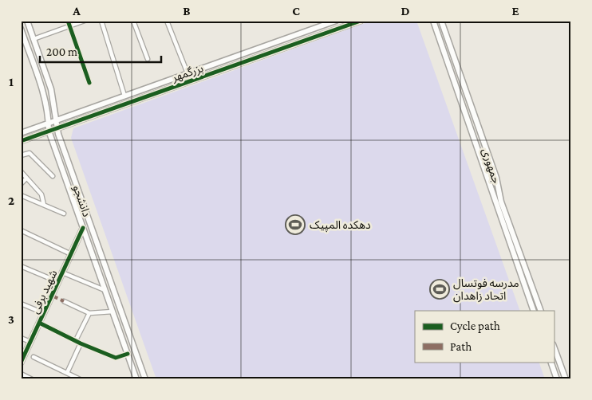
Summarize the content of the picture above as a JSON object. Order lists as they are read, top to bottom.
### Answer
{
  "streets": {
    "main road": [
      "بزرگمهر",
      "جمهوری",
      "دانشجو",
      "شهید برفی"
    ]
  },
  "crossings": [
    ["بزرگمهر", "دانشجو"],
    ["دانشجو", "شهید برفی"]
  ],
  "places": {
    "sports": ["دهکده المپیک", "مدرسه فوتسال اتحاد زاهدان"]
  },
  "legend": ["Cycle path", "Path"],
  "scale_bar": "200 m",
  "grid": {
    "columns": [
      "A",
      "B",
      "C",
      "D",
      "E"
    ],
    "rows": ["1", "2", "3"]
  }
}
